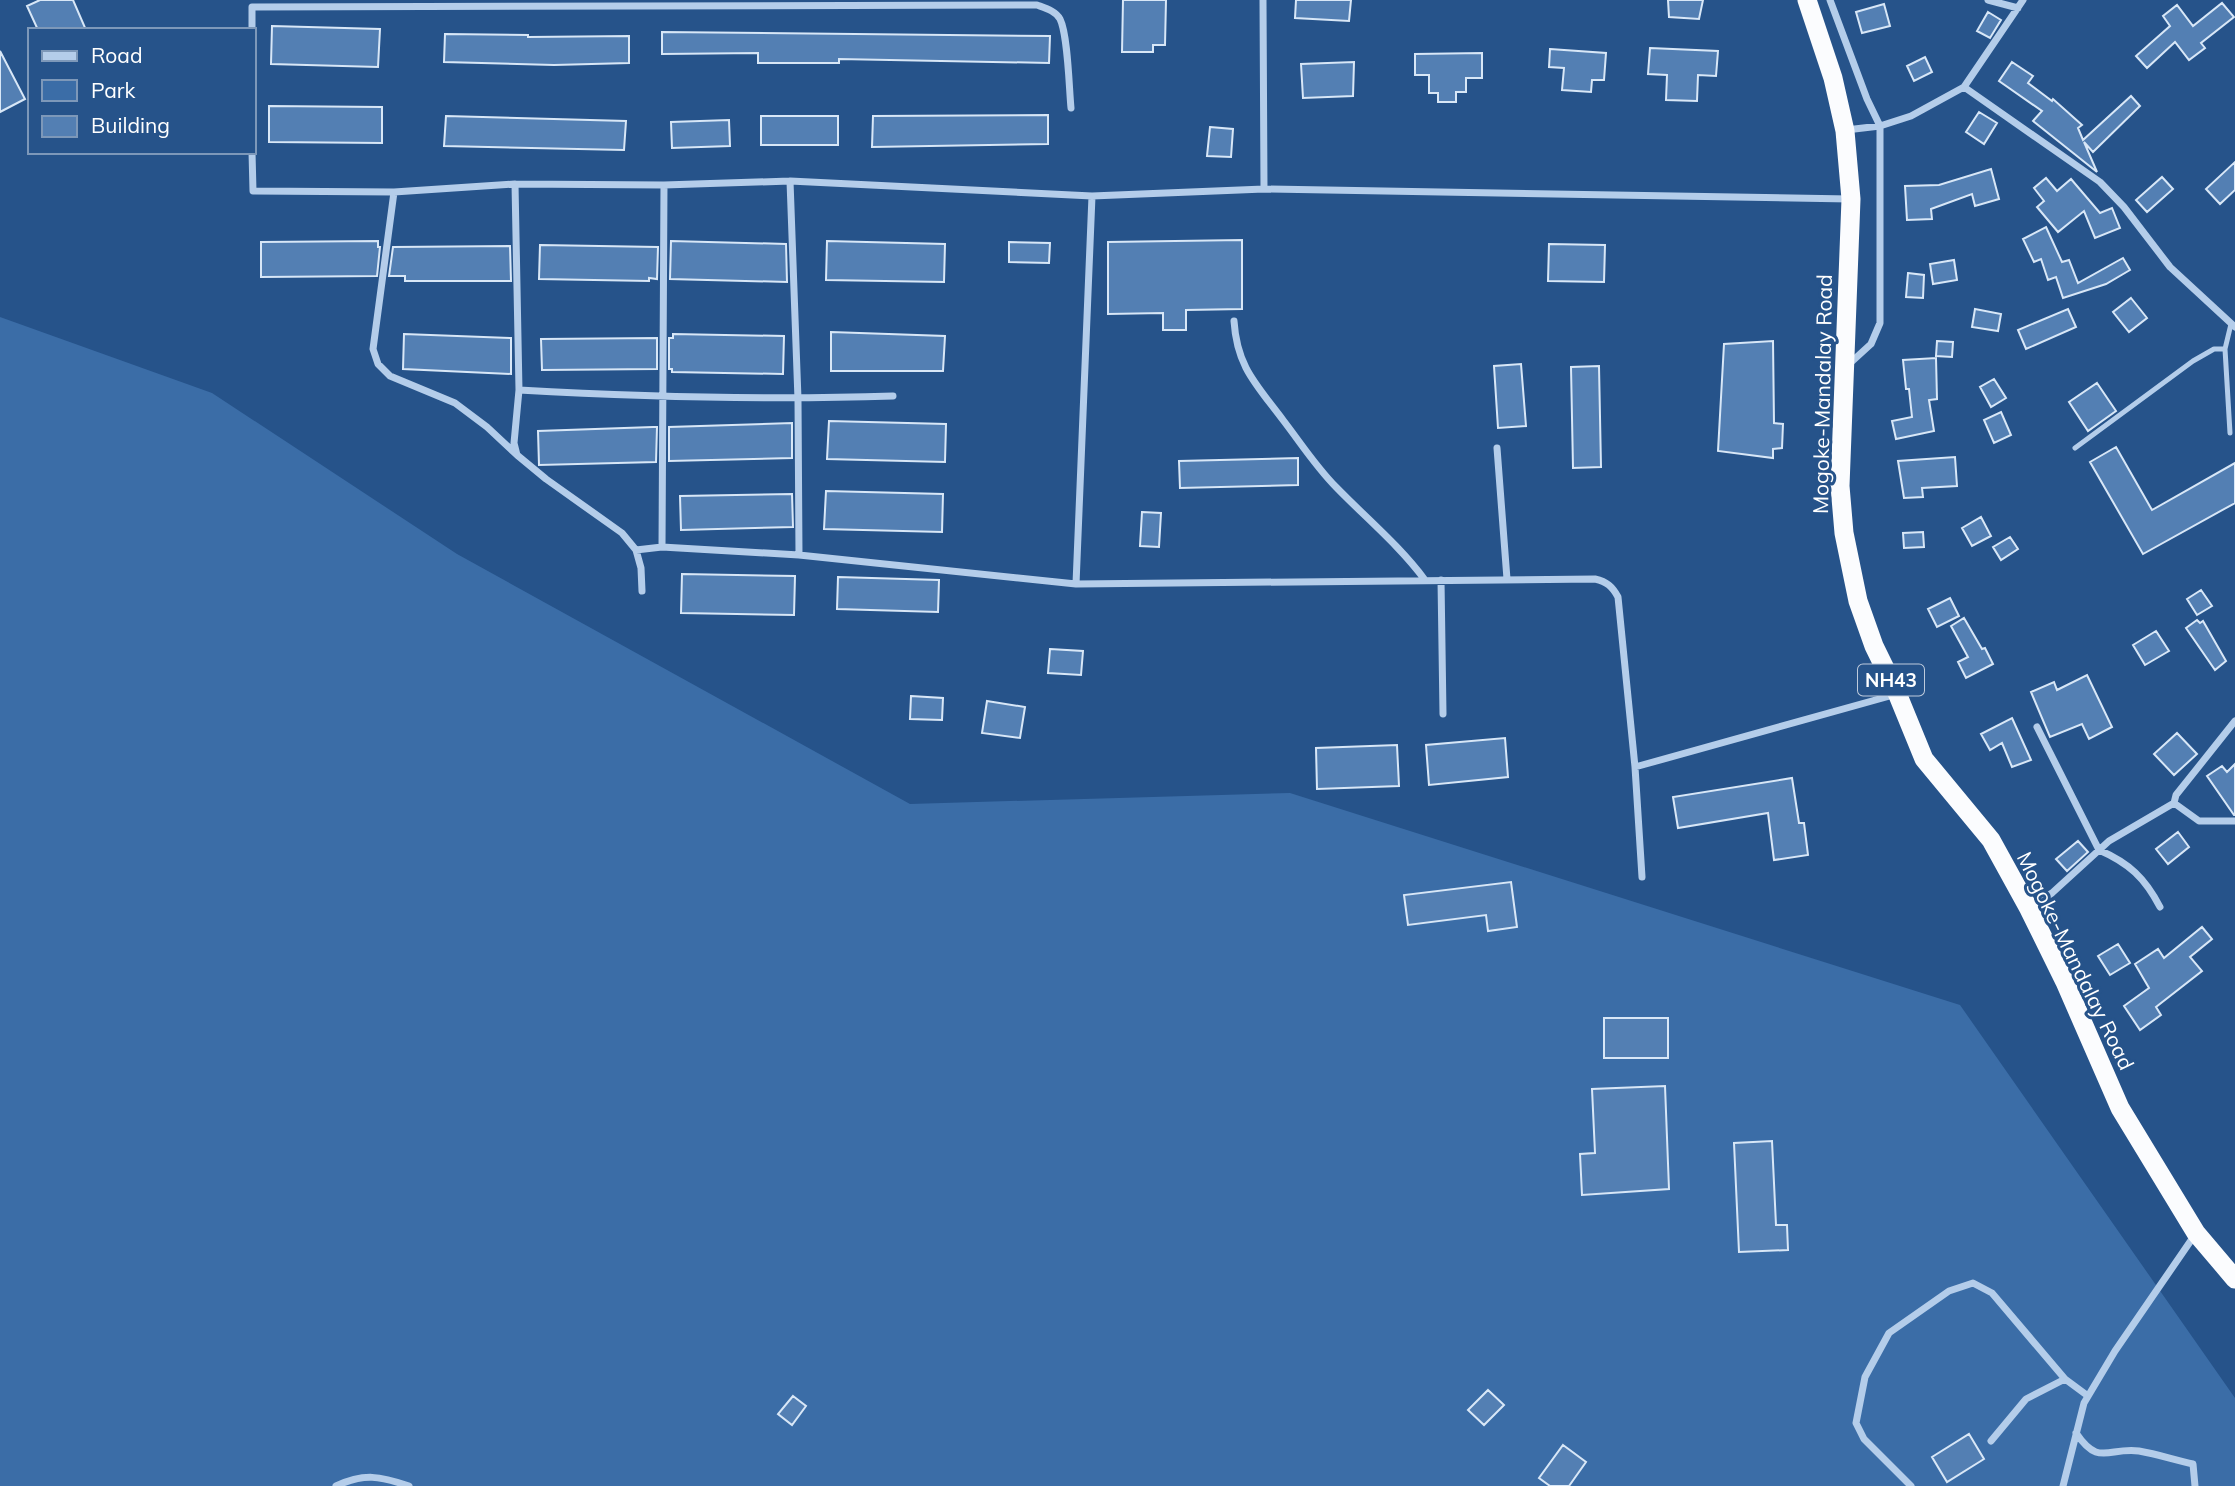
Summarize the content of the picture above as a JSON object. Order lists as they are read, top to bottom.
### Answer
{
  "streets": {
    "highway": ["Mogoke-Mandalay Road", "NH43"]
  },
  "legend": ["Road", "Park", "Building"]
}
